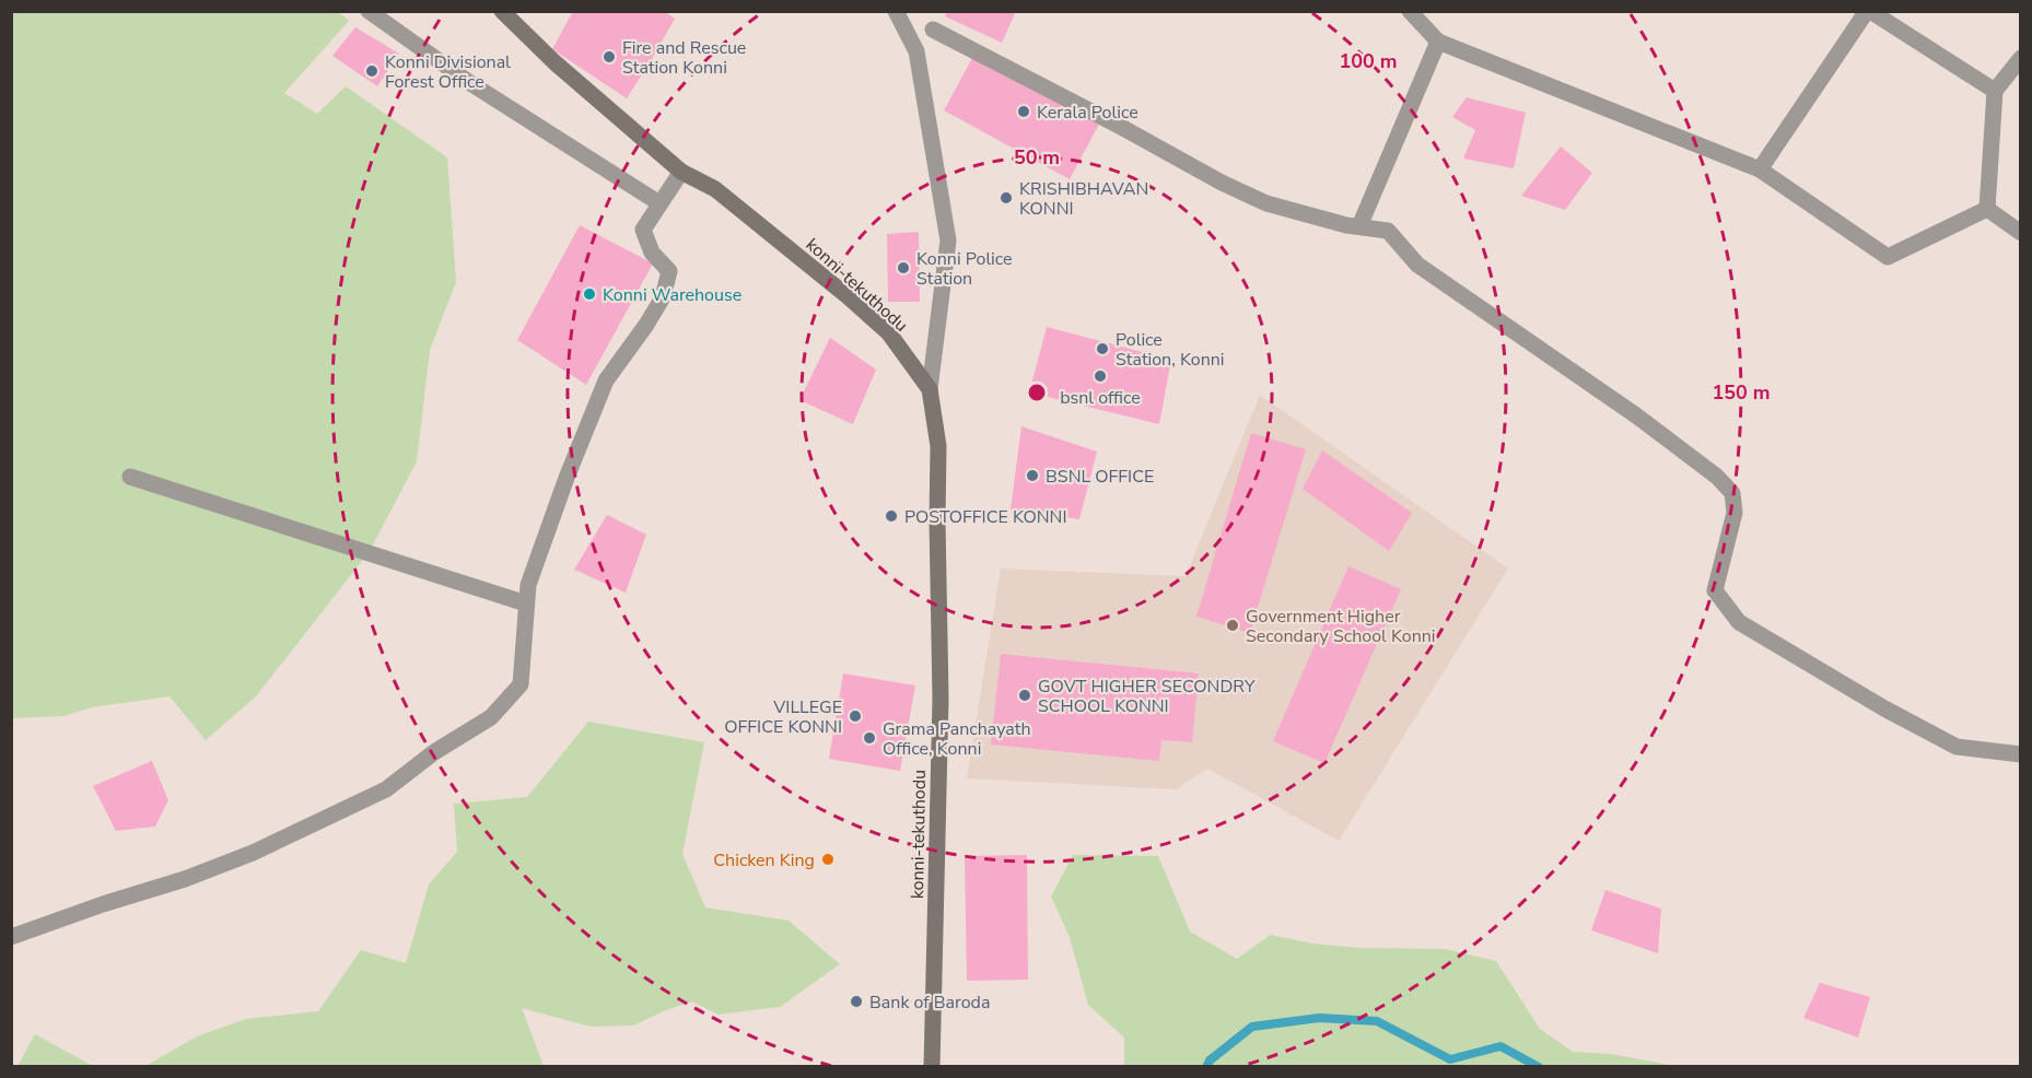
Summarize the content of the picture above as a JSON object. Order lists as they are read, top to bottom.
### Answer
{
  "streets": {
    "main road": ["konni-tekuthodu"]
  },
  "places": [
    "Fire and Rescue Station Konni",
    "Konni Divisional Forest Office",
    "Kerala Police",
    "KRISHIBHAVAN KONNI",
    "Konni Police Station",
    "Konni Warehouse",
    "Police Station, Konni",
    "bsnl office",
    "BSNL OFFICE",
    "POSTOFFICE KONNI",
    "Government Higher Secondary School Konni",
    "GOVT HIGHER SECONDRY SCHOOL KONNI",
    "VILLEGE OFFICE KONNI",
    "Grama Panchayath Office, Konni",
    "Chicken King",
    "Bank of Baroda"
  ],
  "rings": ["100 m", "50 m", "150 m"]
}
